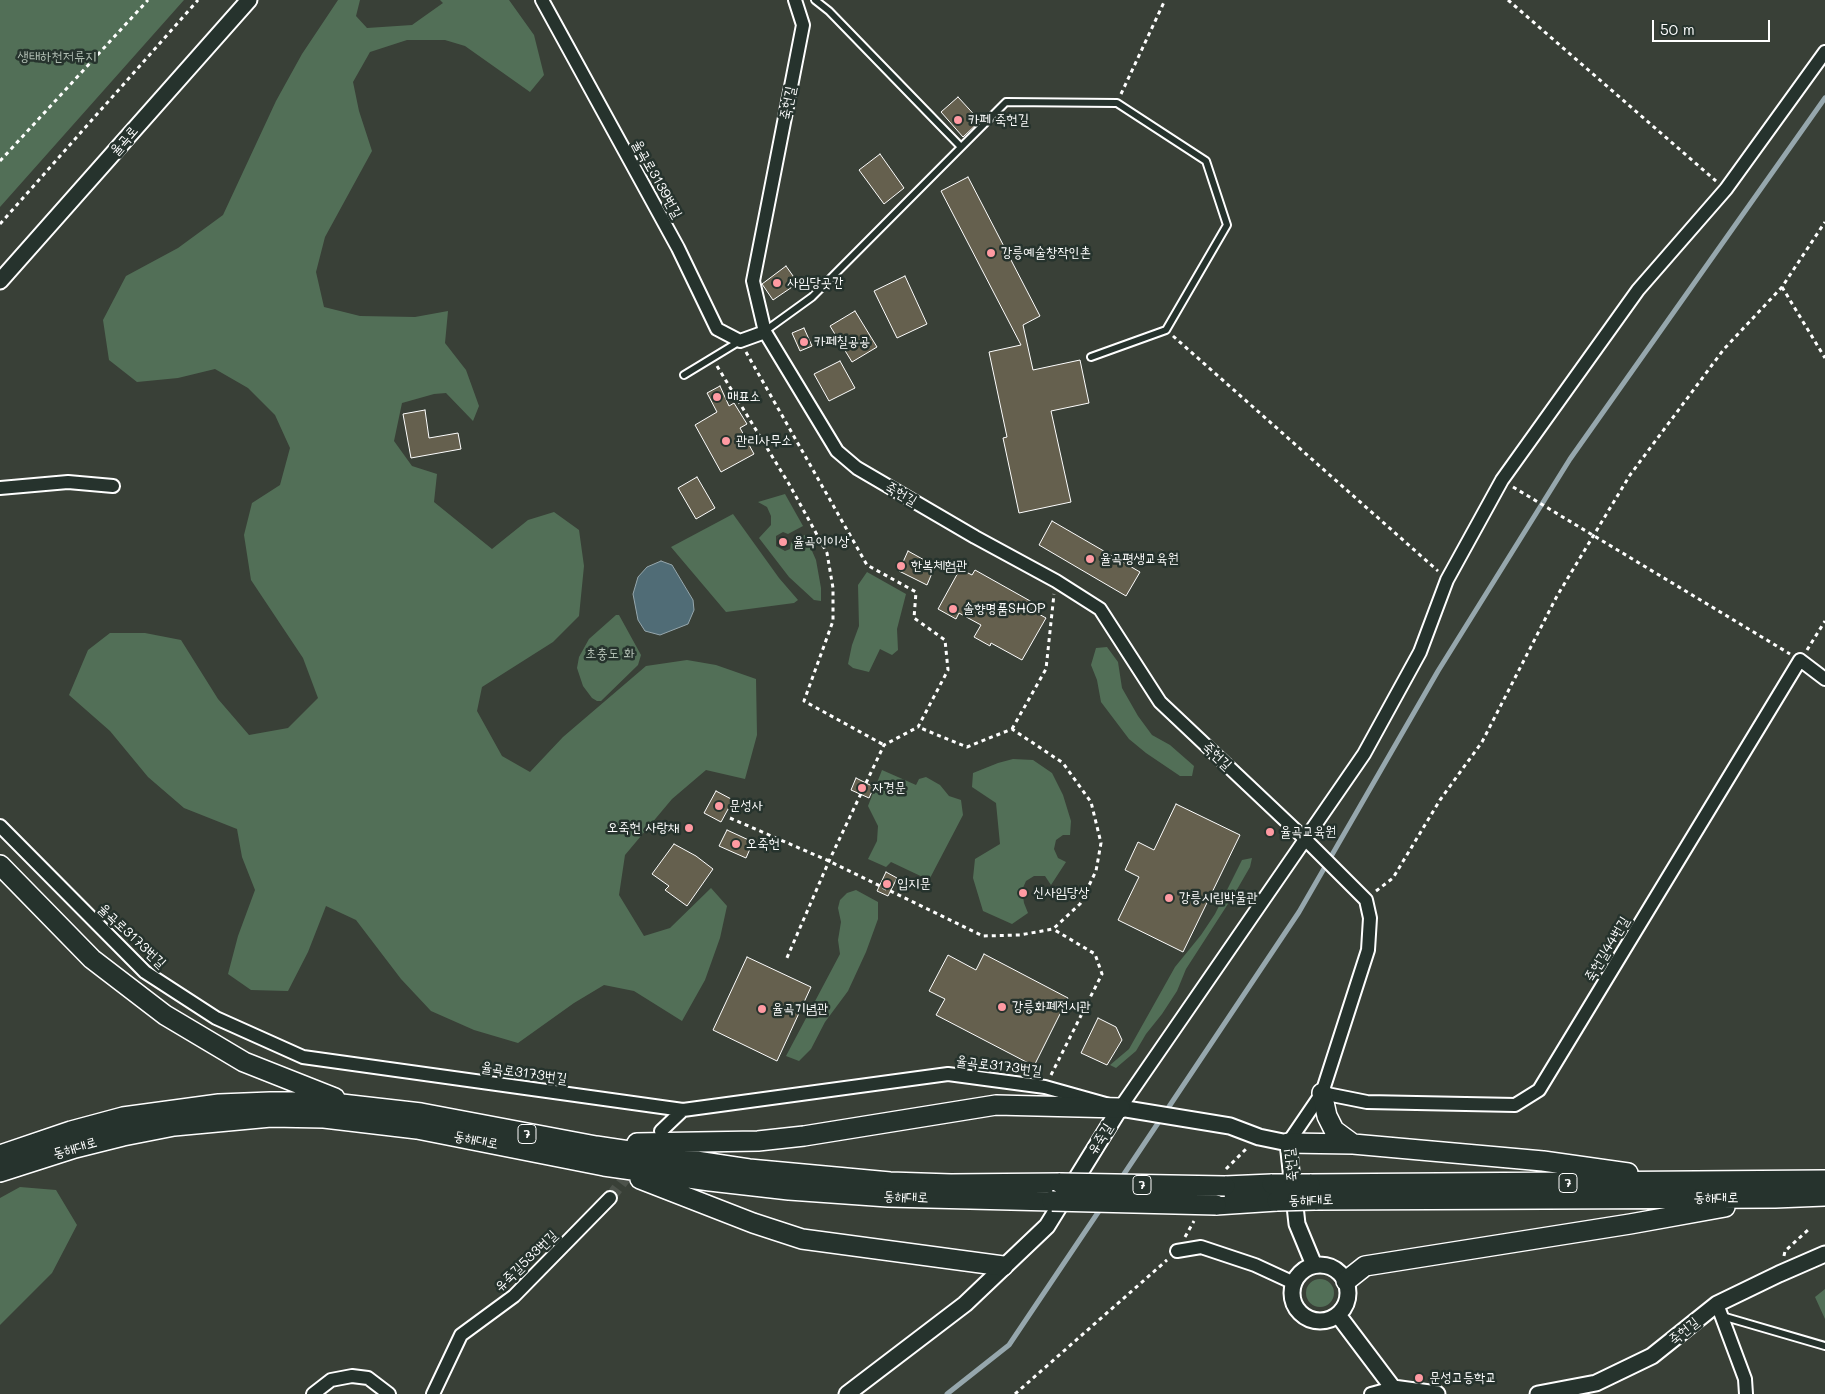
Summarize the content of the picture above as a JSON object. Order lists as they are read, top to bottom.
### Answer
{
  "streets": {
    "main road": ["7", "동해대로"],
    "street": [
      "죽헌길",
      "율곡로",
      "율곡로3139번길",
      "율곡로3173번길",
      "죽헌길44번길",
      "유죽길",
      "유죽길533번길"
    ]
  },
  "crossings": [
    ["죽헌길", "죽헌길44번길"],
    ["죽헌길", "유죽길"],
    ["율곡로3173번길", "유죽길"]
  ],
  "parks": ["생태하천저류지", "초충도 화"],
  "places": [
    "카페 죽헌길",
    "강릉예술창작인촌",
    "사임당곳간",
    "카페칠공공",
    "매표소",
    "관리사무소",
    "율곡이이상",
    "율곡평생교육원",
    "한복체험관",
    "솔향명품SHOP",
    "자경문",
    "문성사",
    "오죽헌 사랑채",
    "율곡교육원",
    "오죽헌",
    "입지문",
    "신사임당상",
    "강릉시립박물관",
    "강릉화폐전시관",
    "율곡기념관",
    "문성고등학교"
  ],
  "scale_bar": "50 m"
}
